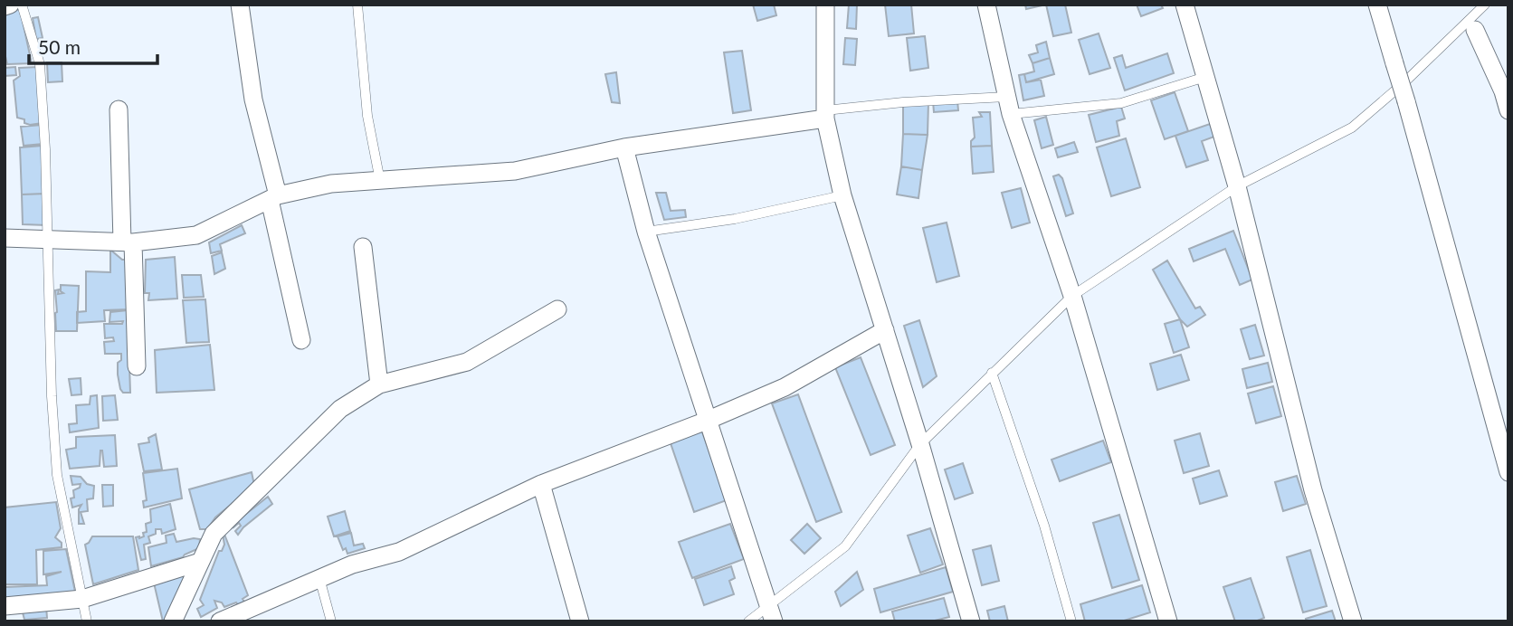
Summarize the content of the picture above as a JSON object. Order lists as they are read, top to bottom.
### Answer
{
  "scale_bar": "50 m"
}
